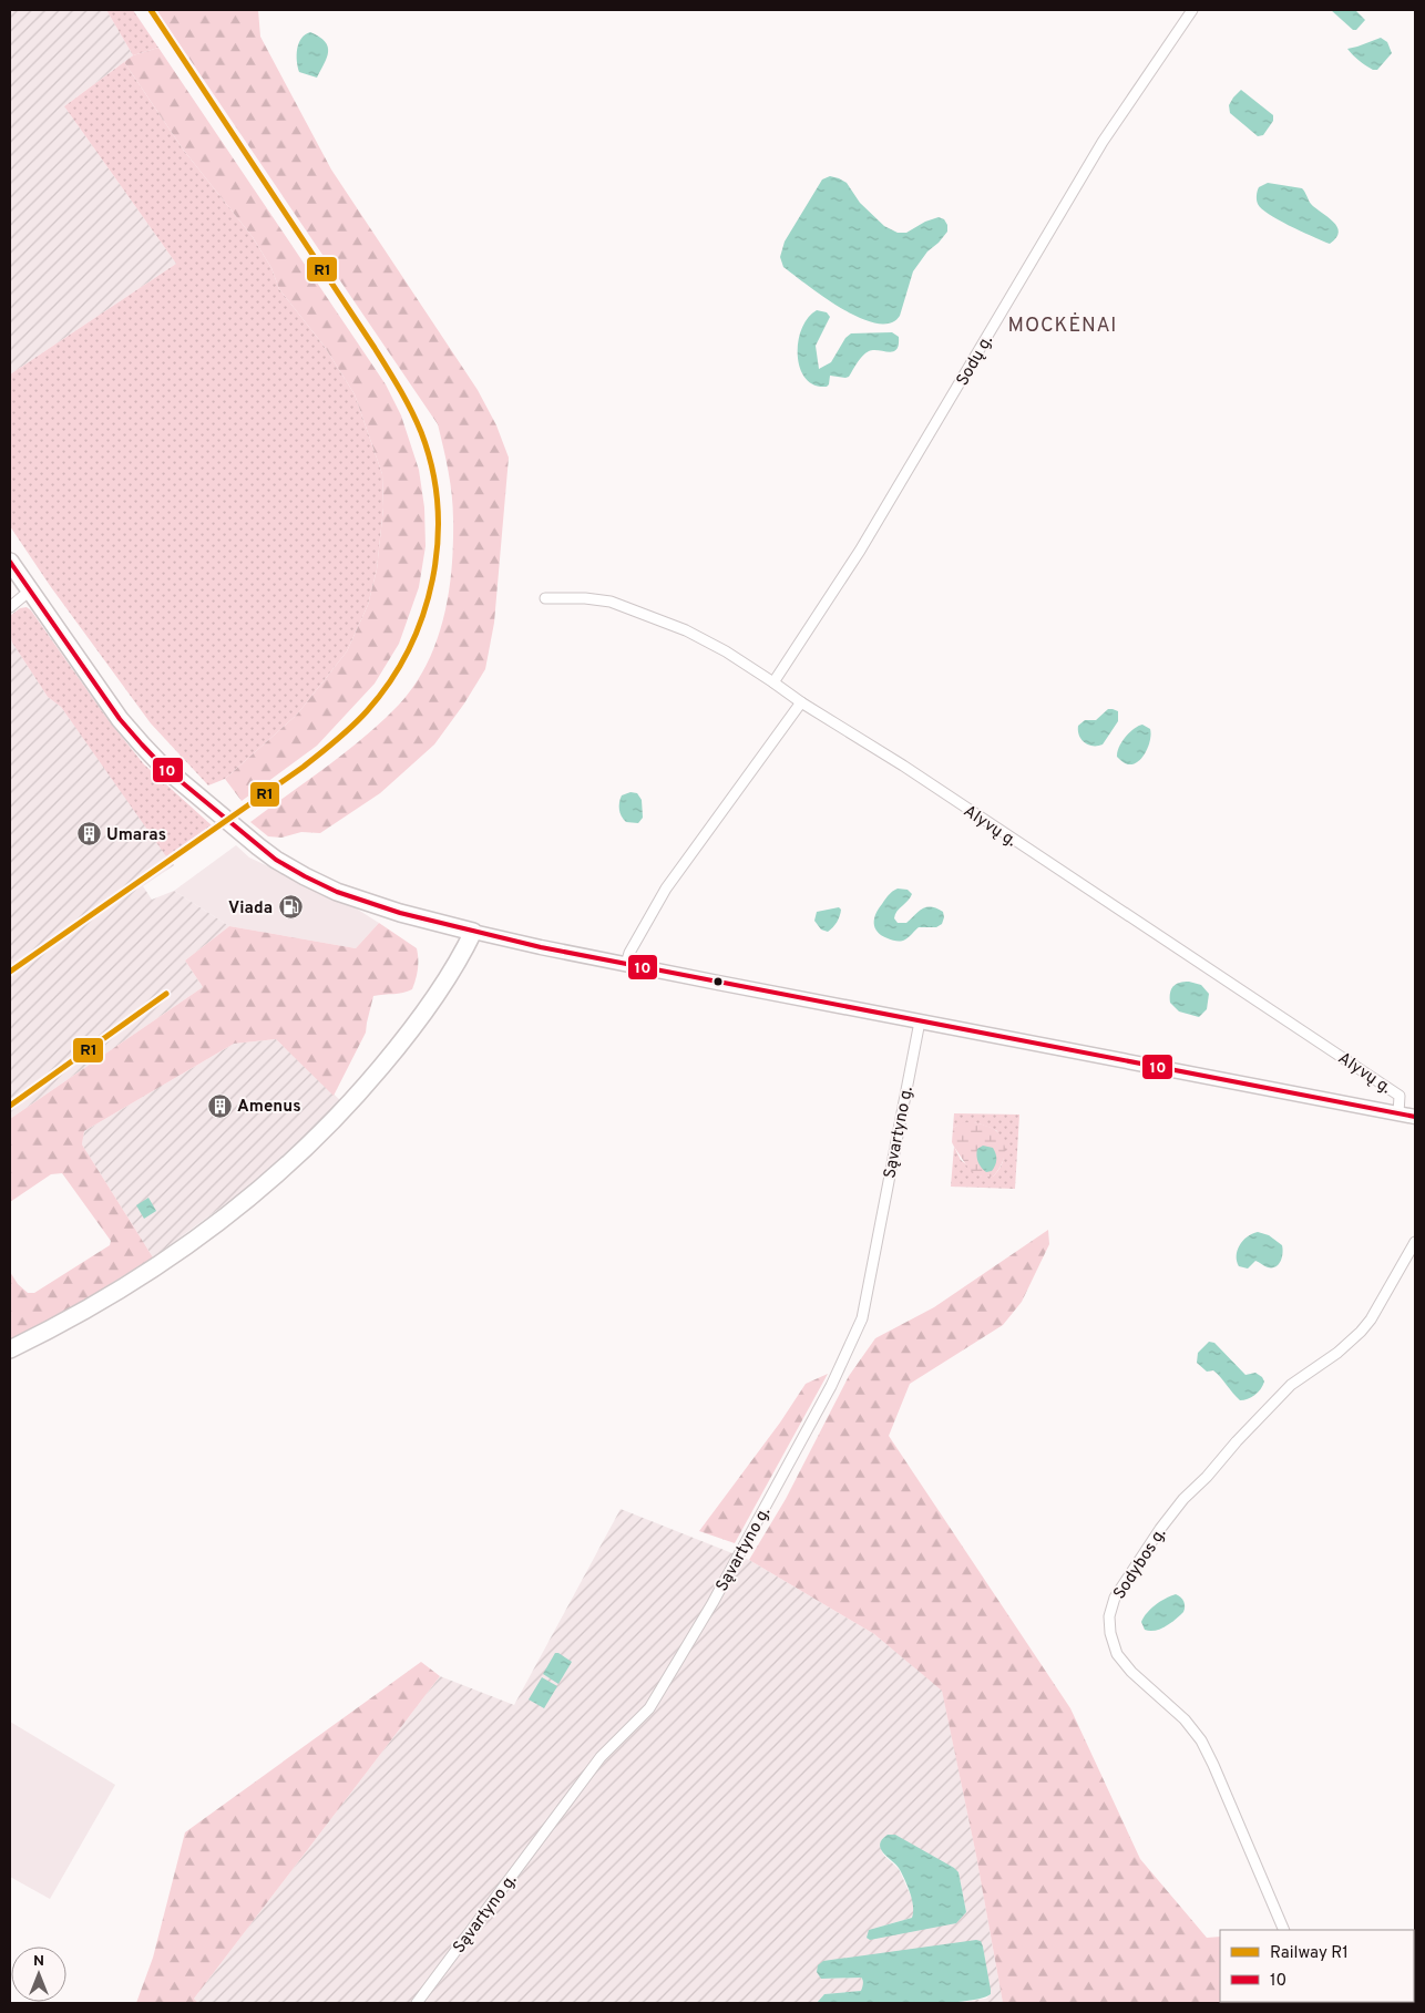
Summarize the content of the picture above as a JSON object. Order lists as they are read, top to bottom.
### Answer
{
  "streets": {
    "street": [
      "Sodų g.",
      "Alyvų g.",
      "Sąvartyno g.",
      "Sodybos g."
    ]
  },
  "crossings": [
    ["Sodų g.", "Alyvų g."]
  ],
  "districts": ["MOCKĖNAI"],
  "places": {
    "building": ["Umaras", "Amenus"],
    "fuel station": ["Viada"]
  },
  "lines": ["rail line R1", "transit line 10"],
  "legend": ["Railway R1", "10"],
  "north": "top"
}
